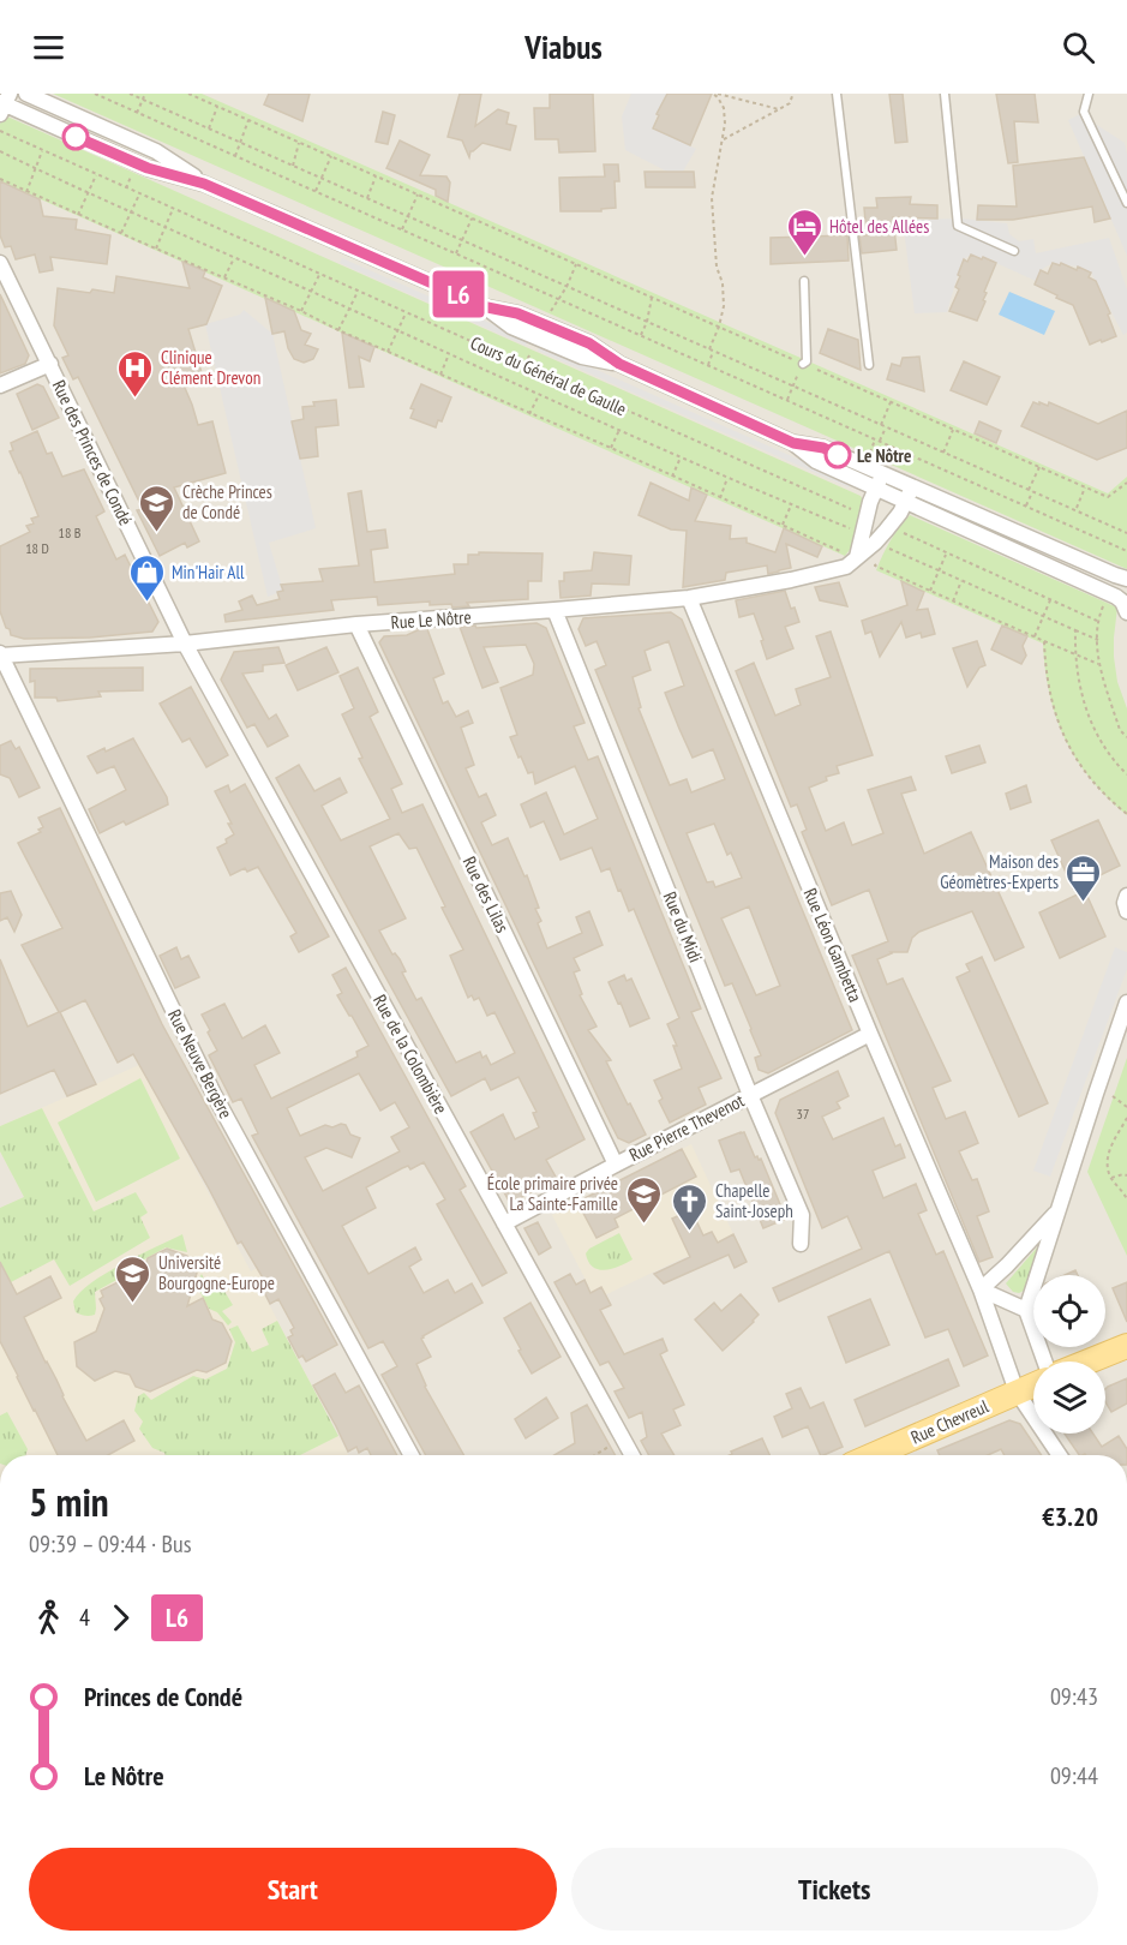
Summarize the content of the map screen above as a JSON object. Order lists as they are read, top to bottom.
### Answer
{
  "streets": {
    "main road": ["Rue Chevreul"],
    "street": [
      "Cours du Général de Gaulle",
      "Rue des Princes de Condé",
      "Rue Le Nôtre",
      "Rue des Lilas",
      "Rue du Midi",
      "Rue Léon Gambetta",
      "Rue de la Colombière",
      "Rue Neuve Bergère",
      "Rue Pierre Thevenot"
    ]
  },
  "crossings": [
    ["Cours du Général de Gaulle", "Rue Le Nôtre"],
    ["Rue des Princes de Condé", "Rue Le Nôtre"],
    ["Rue des Princes de Condé", "Rue de la Colombière"],
    ["Rue Le Nôtre", "Rue des Lilas"],
    ["Rue Le Nôtre", "Rue du Midi"],
    ["Rue Le Nôtre", "Rue Léon Gambetta"],
    ["Rue Le Nôtre", "Rue de la Colombière"],
    ["Rue Le Nôtre", "Rue Neuve Bergère"],
    ["Rue des Lilas", "Rue Pierre Thevenot"],
    ["Rue du Midi", "Rue Pierre Thevenot"],
    ["Rue Léon Gambetta", "Rue Pierre Thevenot"],
    ["Rue Léon Gambetta", "Rue Chevreul"],
    ["Rue de la Colombière", "Rue Pierre Thevenot"]
  ],
  "places": {
    "hotel": ["Hôtel des Allées"],
    "hospital": ["Clinique Clément Drevon"],
    "other": ["Le Nôtre"],
    "school or university": ["Crèche Princes de Condé", "École primaire privée La Sainte-Famille", "Université Bourgogne-Europe"],
    "shop": ["Min'Hair All"],
    "office": ["Maison des Géomètres-Experts"],
    "church": ["Chapelle Saint-Joseph"]
  },
  "lines": ["bus line L6"],
  "house_numbers": ["18 B", "18 D", "37"],
  "page": {
    "header": "Viabus",
    "on_map": "L6",
    "heading": ["5 min", "09:39 – 09:44 · Bus", "€3.20"],
    "legs": ["4", "L6"],
    "list": [
      {
        "name": "Princes de Condé",
        "value": "09:43"
      },
      {
        "name": "Le Nôtre",
        "value": "09:44"
      }
    ],
    "buttons": ["Start", "Tickets"]
  }
}
